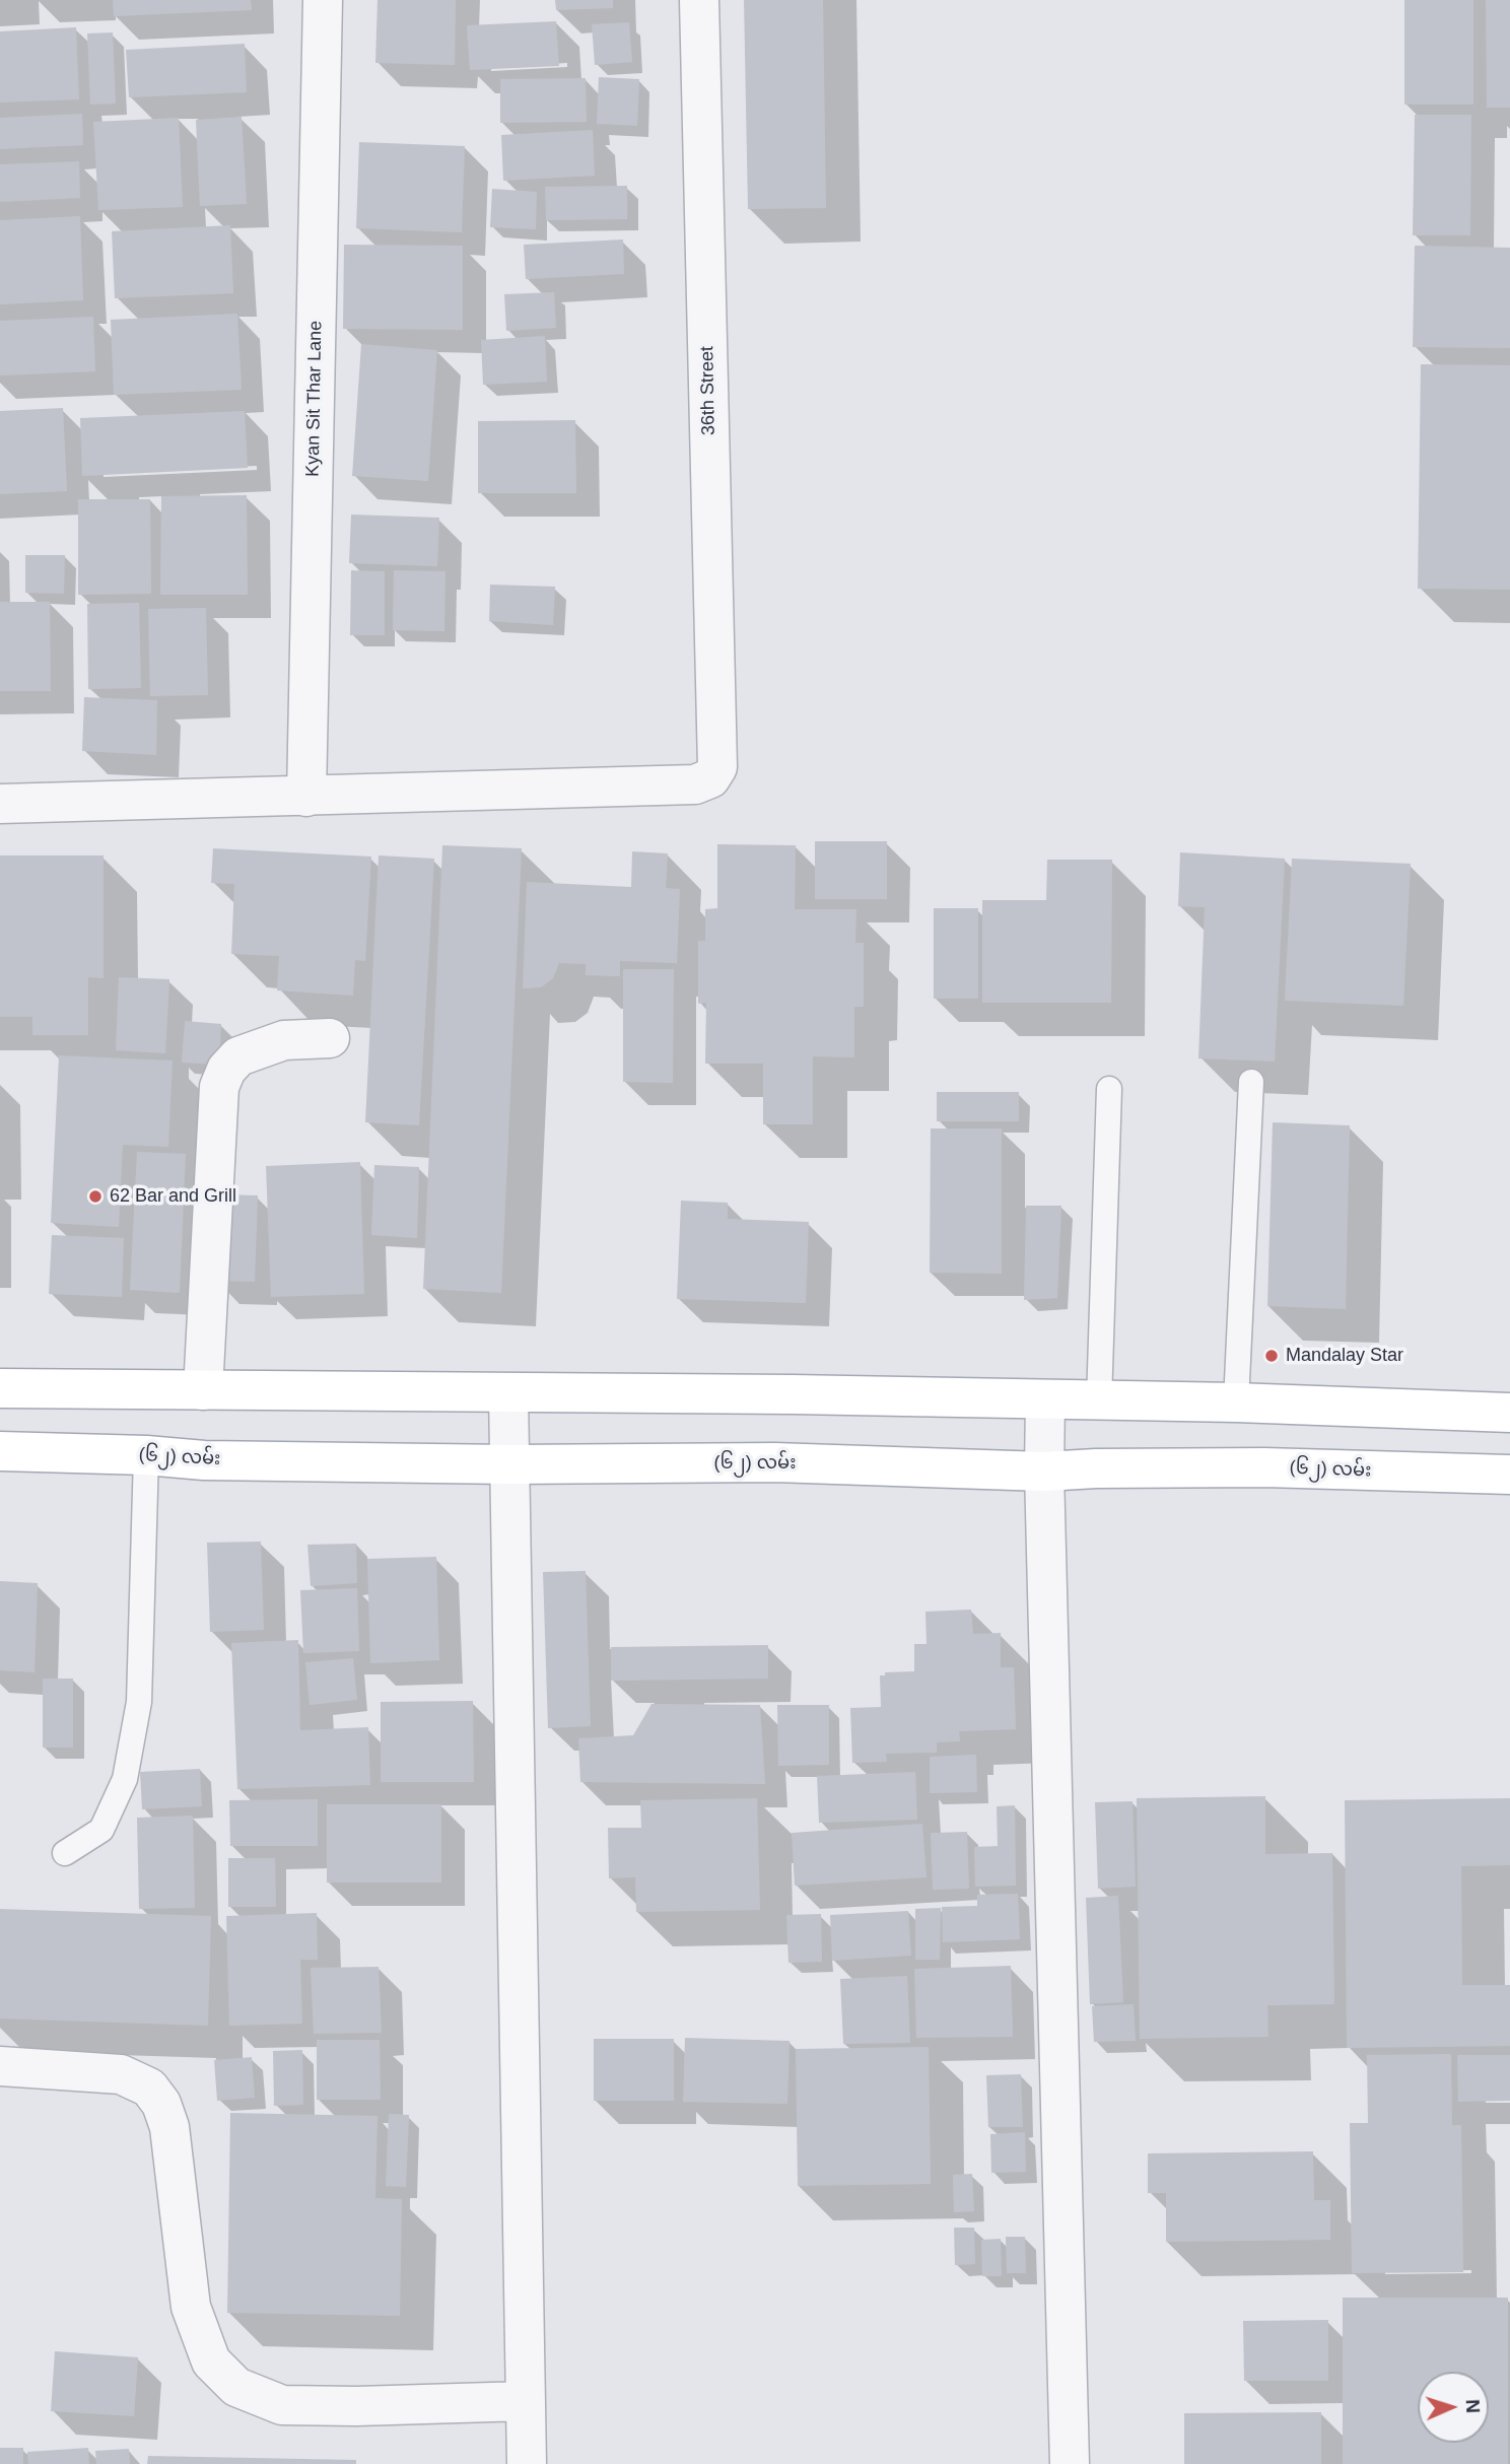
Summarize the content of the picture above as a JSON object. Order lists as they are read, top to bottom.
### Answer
{
  "streets": {
    "main road": ["(၆၂) လမ်း"],
    "street": ["36th Street", "Kyan Sit Thar Lane"]
  },
  "crossings": [
    ["36th Street", "Kyan Sit Thar Lane"]
  ],
  "places": ["62 Bar and Grill", "Mandalay Star"],
  "north": "right"
}
